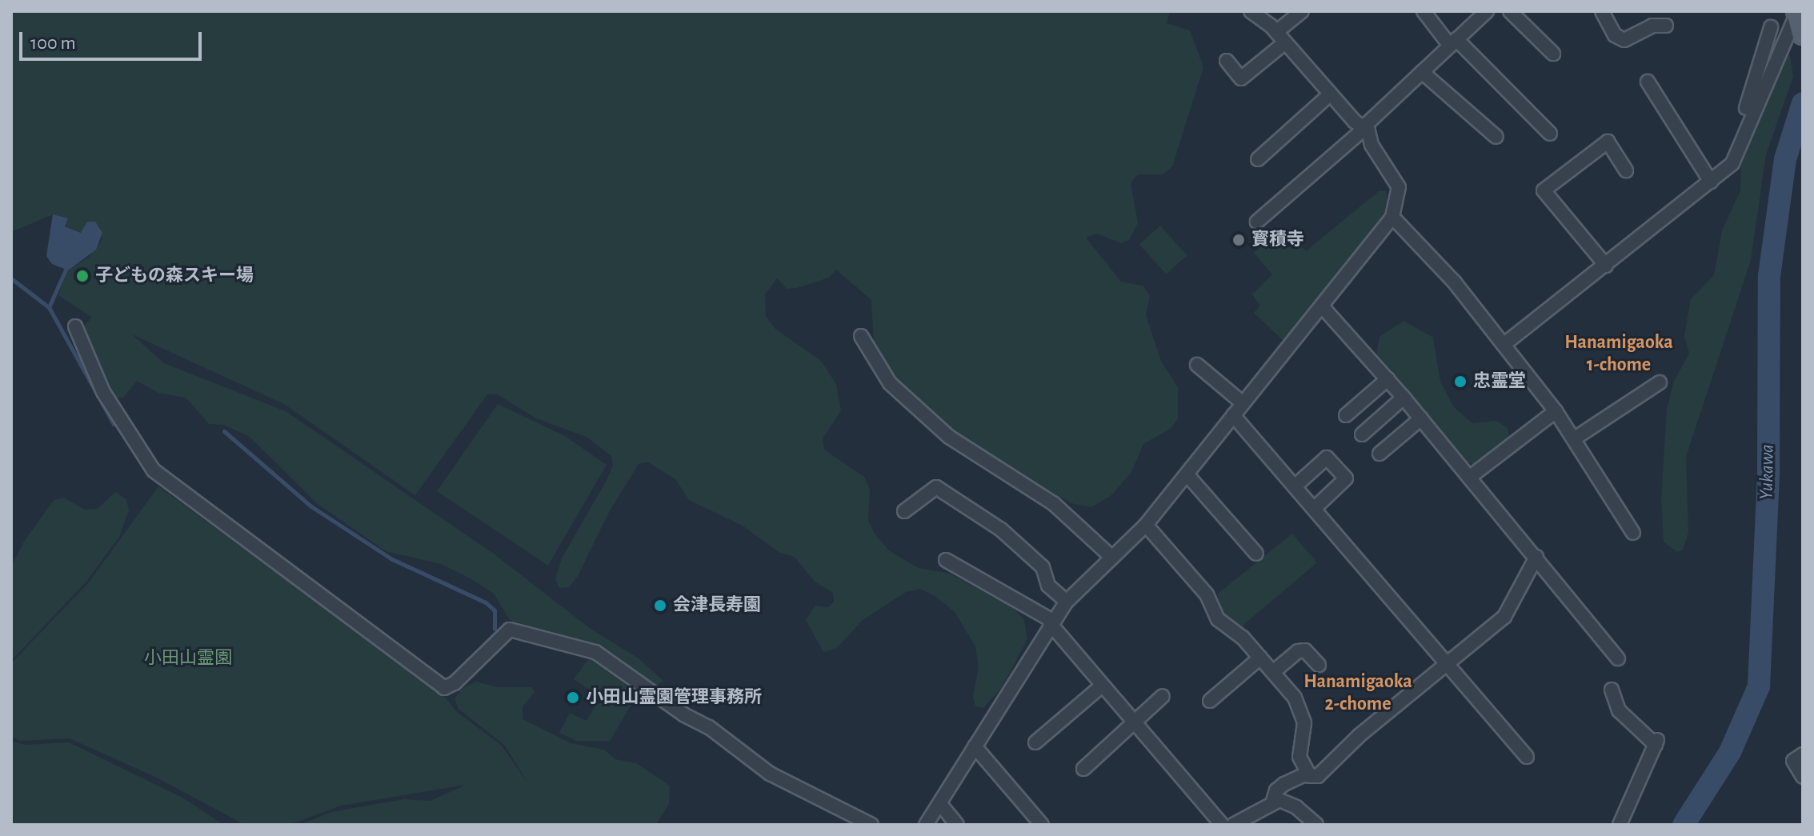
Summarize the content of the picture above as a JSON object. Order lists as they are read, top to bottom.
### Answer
{
  "districts": ["Hanamigaoka 1-chome", "Hanamigaoka 2-chome"],
  "water": ["Yukawa"],
  "parks": ["小田山霊園"],
  "places": [
    "寳積寺",
    "子どもの森スキー場",
    "忠霊堂",
    "会津長寿園",
    "小田山霊園管理事務所"
  ],
  "scale_bar": "100 m"
}
